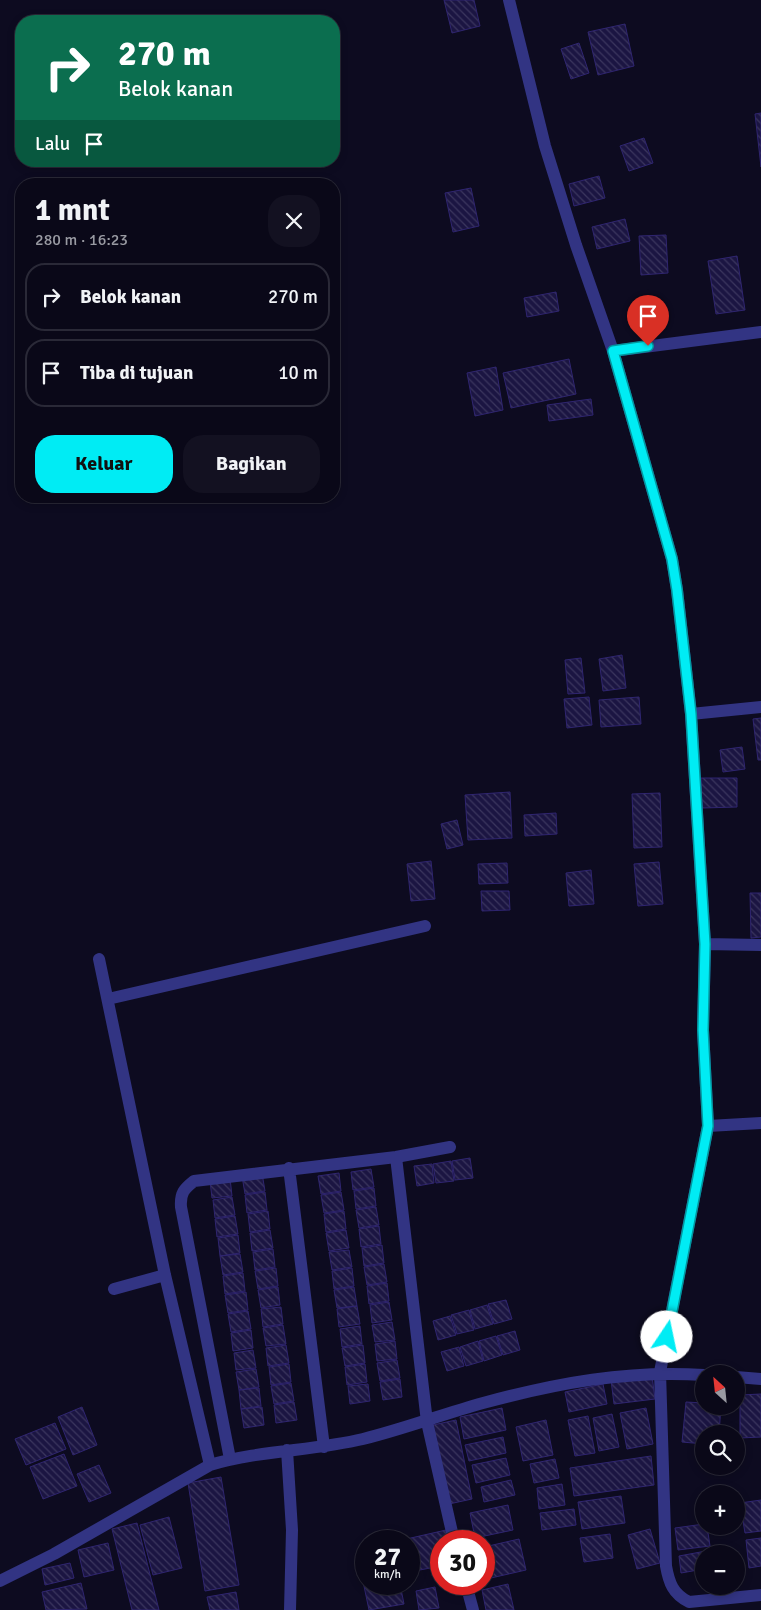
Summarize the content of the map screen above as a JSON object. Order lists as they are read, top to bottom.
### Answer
{
  "north": "top left",
  "page": {
    "turn": ["270 m", "Belok kanan"],
    "then": "Lalu",
    "heading": ["1 mnt", "280 m · 16:23"],
    "list": [
      {
        "name": "Belok kanan",
        "value": "270 m"
      },
      {
        "name": "Tiba di tujuan",
        "value": "10 m"
      }
    ],
    "buttons": ["Keluar", "Bagikan"],
    "map_buttons": ["+", "−"],
    "speed": "27 km/h",
    "limit": "30"
  }
}
